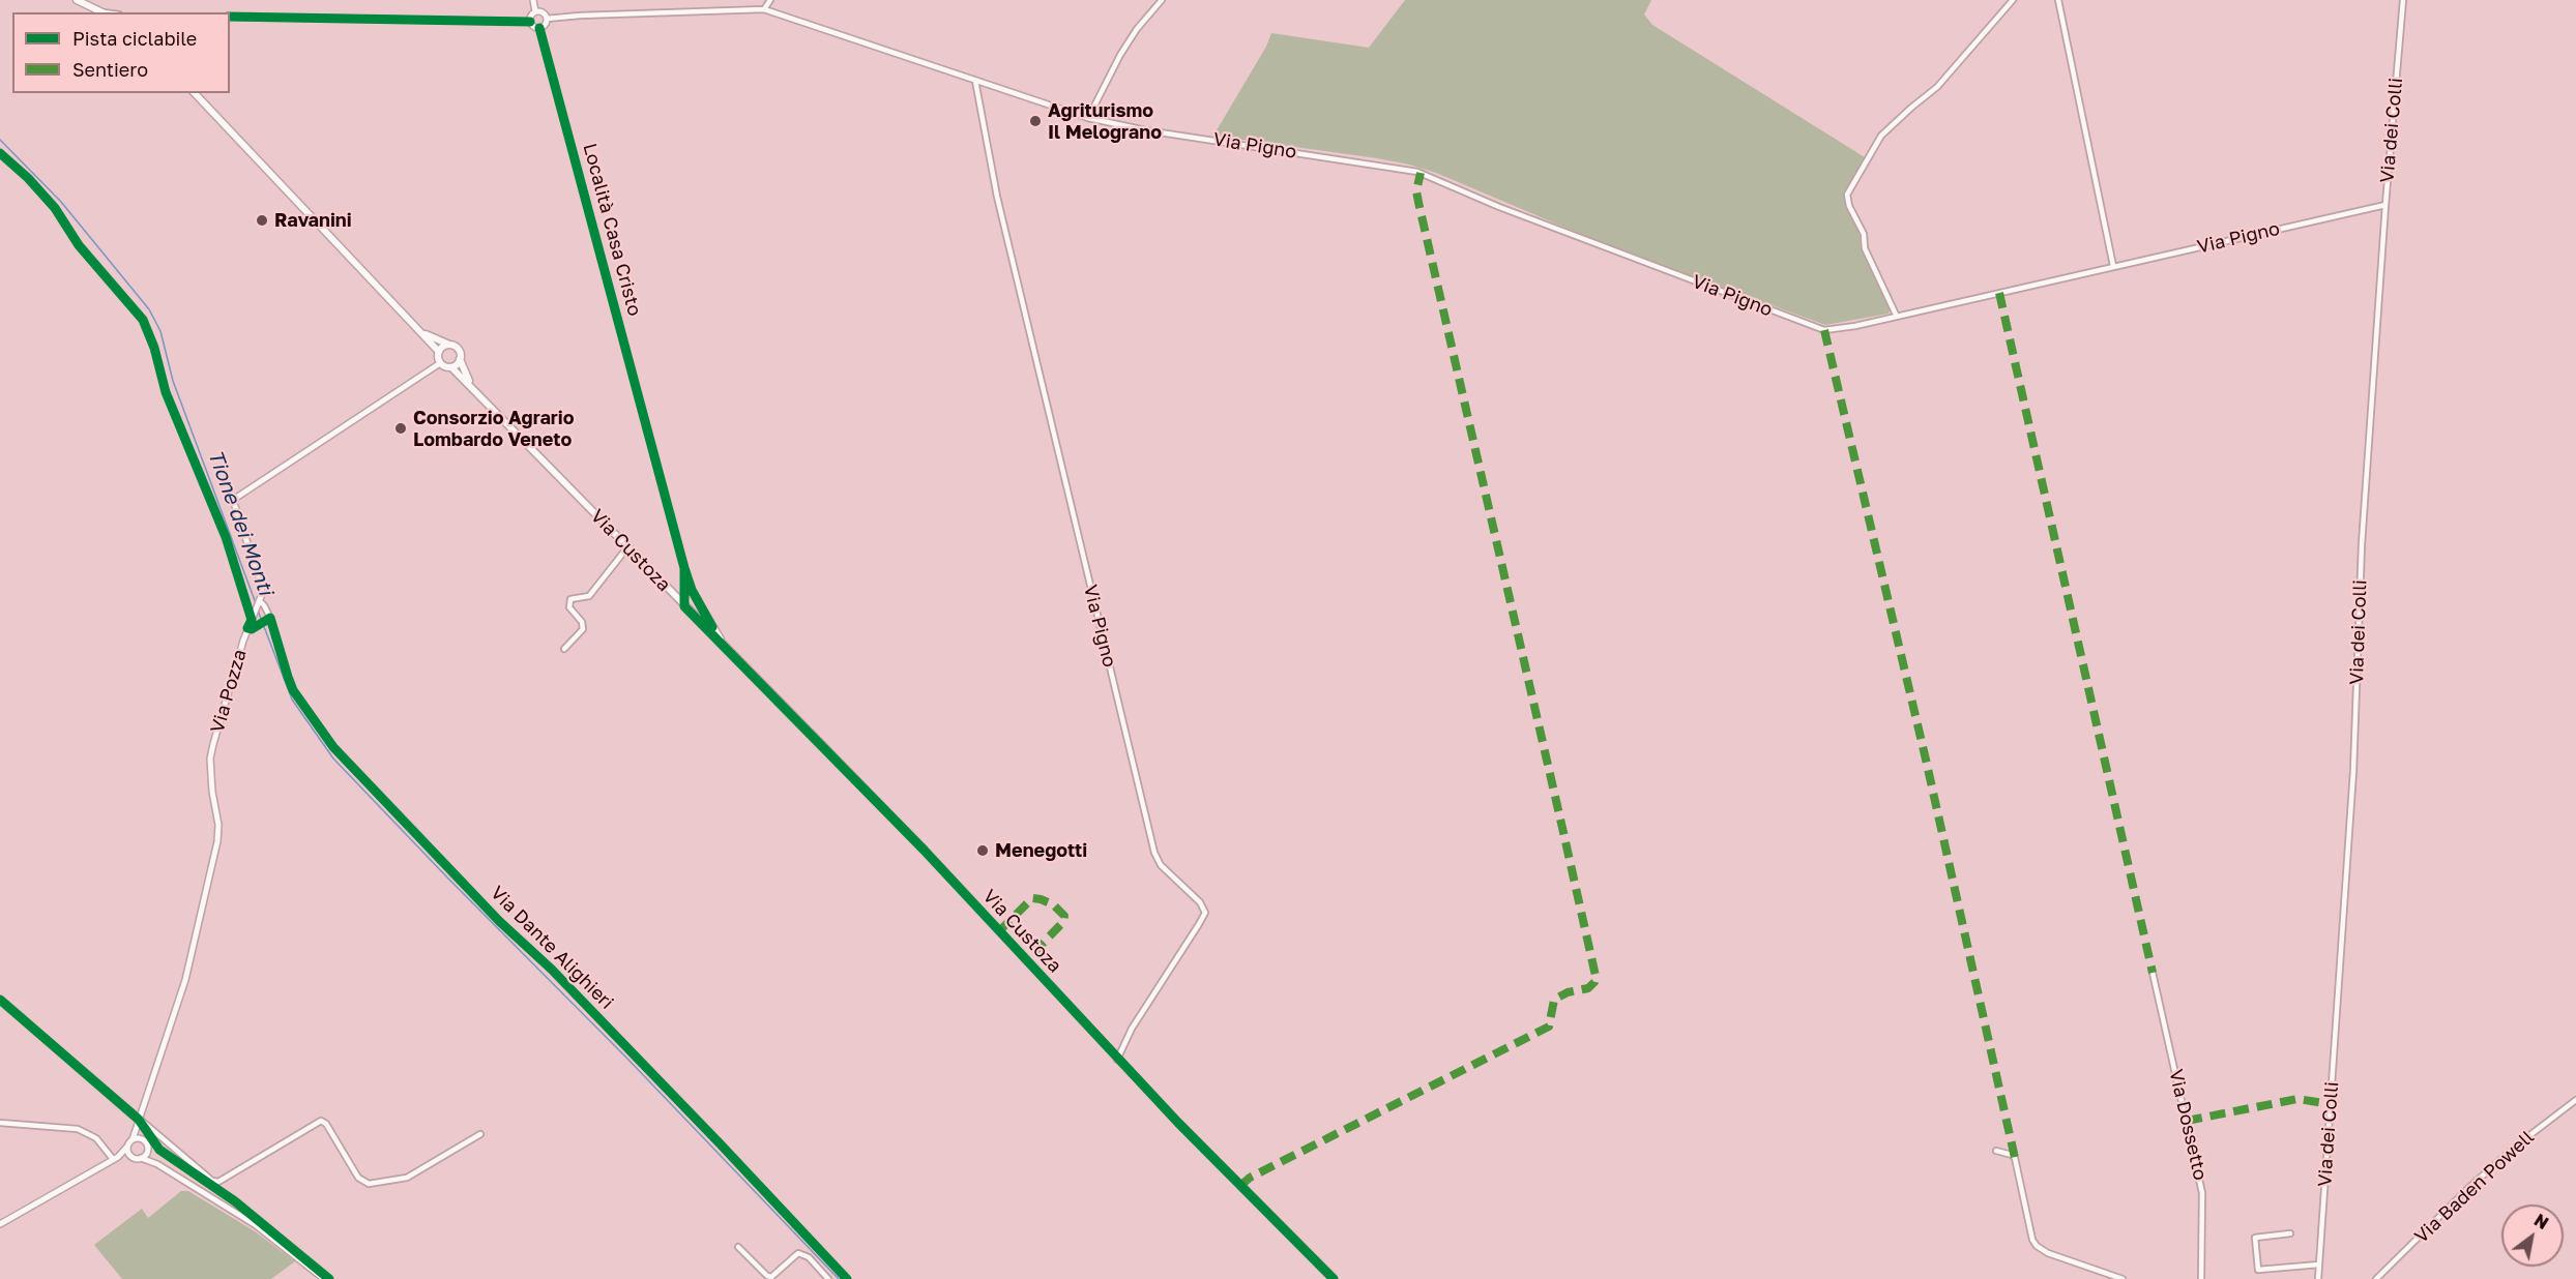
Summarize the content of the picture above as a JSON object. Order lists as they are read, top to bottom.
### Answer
{
  "streets": {
    "main road": ["Via Custoza"],
    "street": [
      "Via dei Colli",
      "Via Pigno",
      "Località Casa Cristo",
      "Via Pozza",
      "Via Dante Alighieri",
      "Via Dossetto",
      "Via Baden Powell"
    ]
  },
  "crossings": [
    ["Via dei Colli", "Via Pigno"],
    ["Via Pigno", "Località Casa Cristo"],
    ["Via Pigno", "Via Custoza"],
    ["Via Pozza", "Via Dante Alighieri"]
  ],
  "water": ["Tione dei Monti"],
  "places": [
    "Agriturismo Il Melograno",
    "Ravanini",
    "Consorzio Agrario Lombardo Veneto",
    "Menegotti"
  ],
  "legend": ["Pista ciclabile", "Sentiero"],
  "north": "top right"
}
